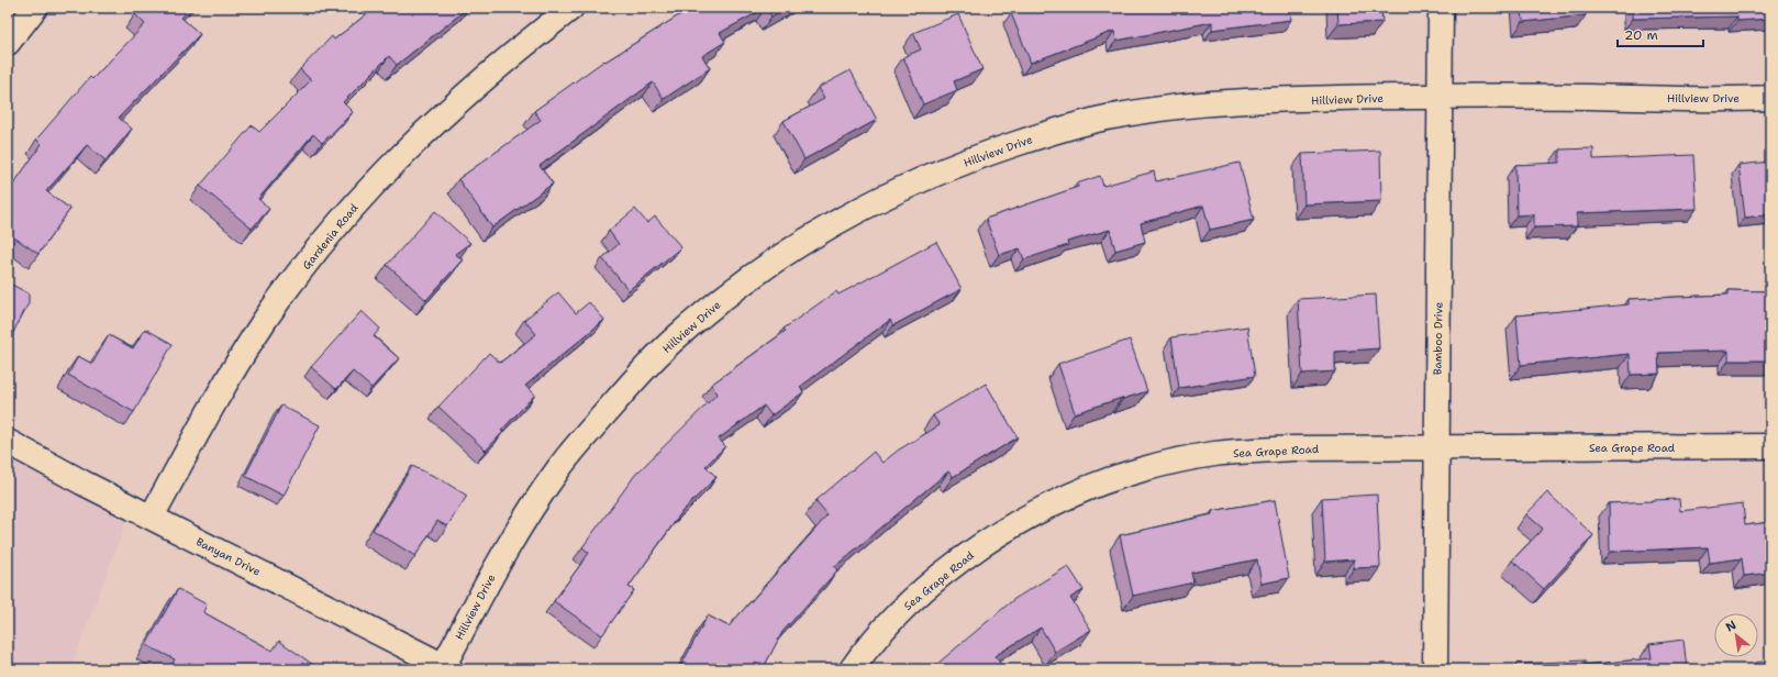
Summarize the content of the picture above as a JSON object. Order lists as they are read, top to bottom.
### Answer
{
  "streets": {
    "street": [
      "Hillview Drive",
      "Gardenia Road",
      "Bamboo Drive",
      "Sea Grape Road",
      "Banyan Drive"
    ]
  },
  "crossings": [
    ["Hillview Drive", "Bamboo Drive"],
    ["Hillview Drive", "Banyan Drive"],
    ["Gardenia Road", "Banyan Drive"],
    ["Bamboo Drive", "Sea Grape Road"]
  ],
  "scale_bar": "20 m",
  "north": "top left"
}
